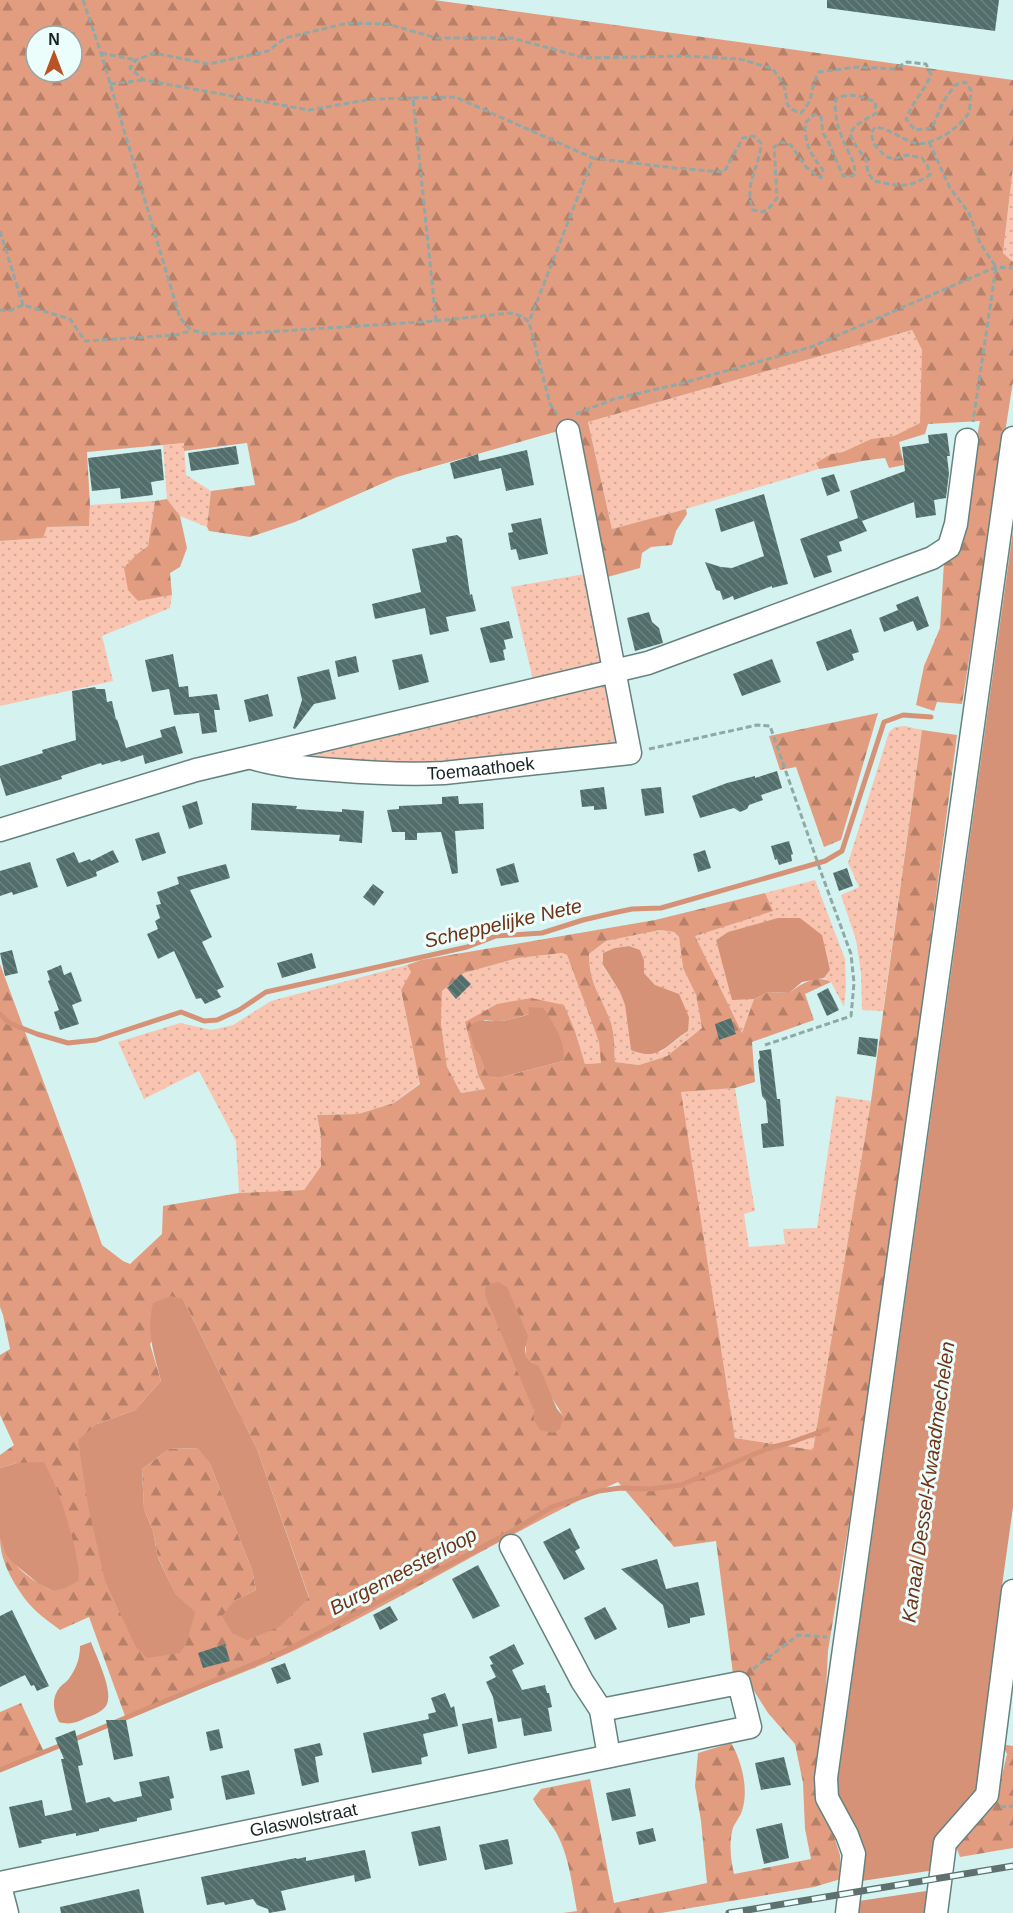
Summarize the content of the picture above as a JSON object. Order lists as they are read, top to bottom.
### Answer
{
  "streets": {
    "street": ["Toemaathoek", "Glaswolstraat"]
  },
  "water": ["Scheppelijke Nete", "Kanaal Dessel-Kwaadmechelen", "Burgemeesterloop"],
  "north": "top"
}
